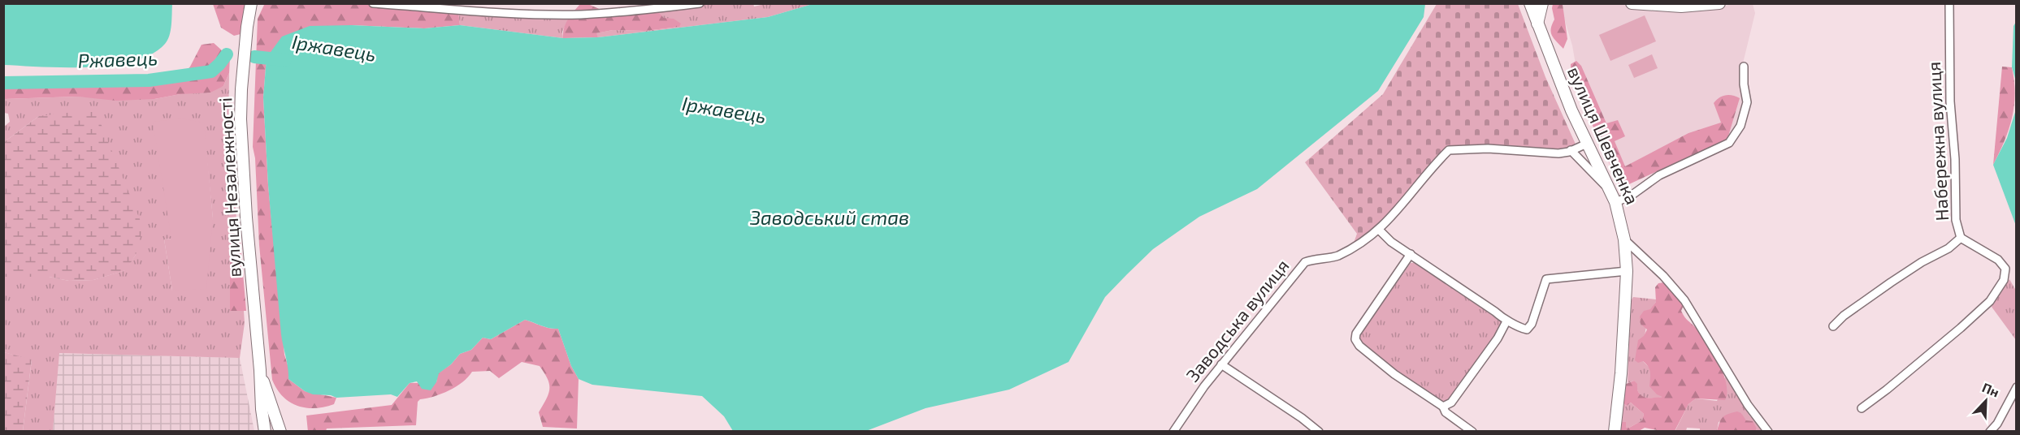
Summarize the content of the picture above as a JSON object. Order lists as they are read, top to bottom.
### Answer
{
  "streets": {
    "street": [
      "вулиця Шевченка",
      "Набережна вулиця",
      "вулиця Незалежності",
      "Заводська вулиця"
    ]
  },
  "crossings": [
    ["вулиця Шевченка", "Заводська вулиця"]
  ],
  "water": ["Іржавець", "Ржавець", "Заводський став"],
  "north": "top right"
}
